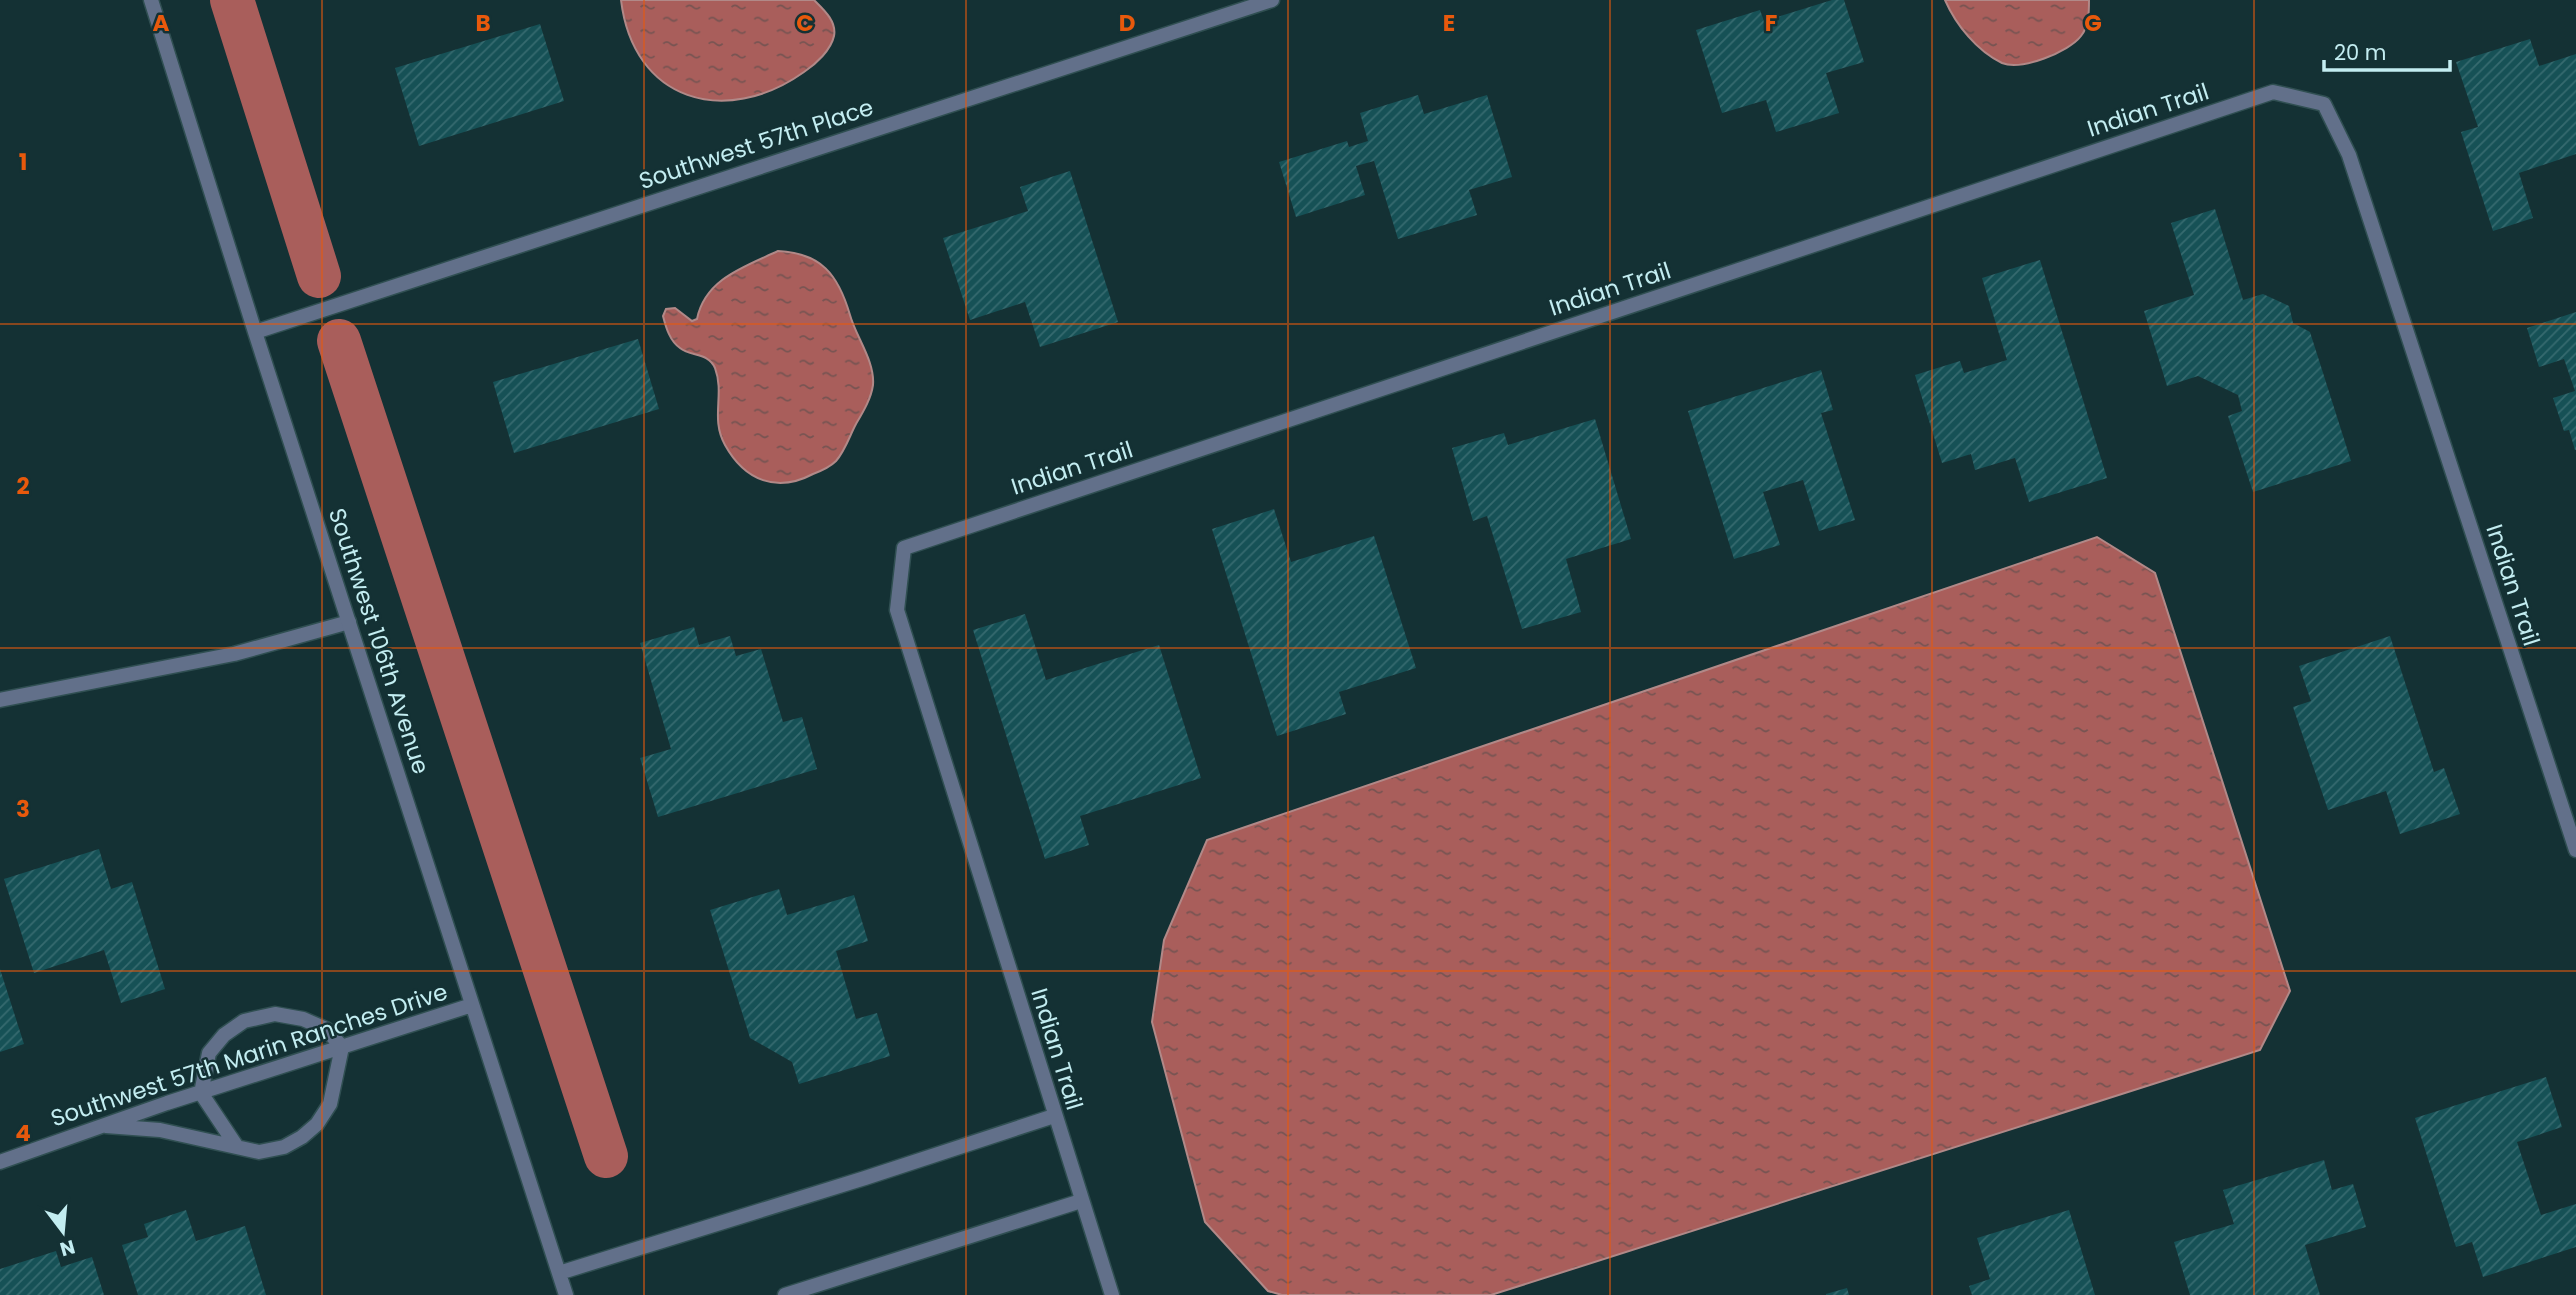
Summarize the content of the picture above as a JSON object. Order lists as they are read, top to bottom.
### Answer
{
  "streets": {
    "street": [
      "Indian Trail",
      "Southwest 57th Place",
      "Southwest 106th Avenue",
      "Southwest 57th Marin Ranches Drive"
    ]
  },
  "crossings": [
    ["Southwest 57th Place", "Southwest 106th Avenue"],
    ["Southwest 106th Avenue", "Southwest 57th Marin Ranches Drive"]
  ],
  "scale_bar": "20 m",
  "north": "bottom",
  "grid": {
    "columns": [
      "A",
      "B",
      "C",
      "D",
      "E",
      "F",
      "G"
    ],
    "rows": [
      "1",
      "2",
      "3",
      "4"
    ]
  }
}
